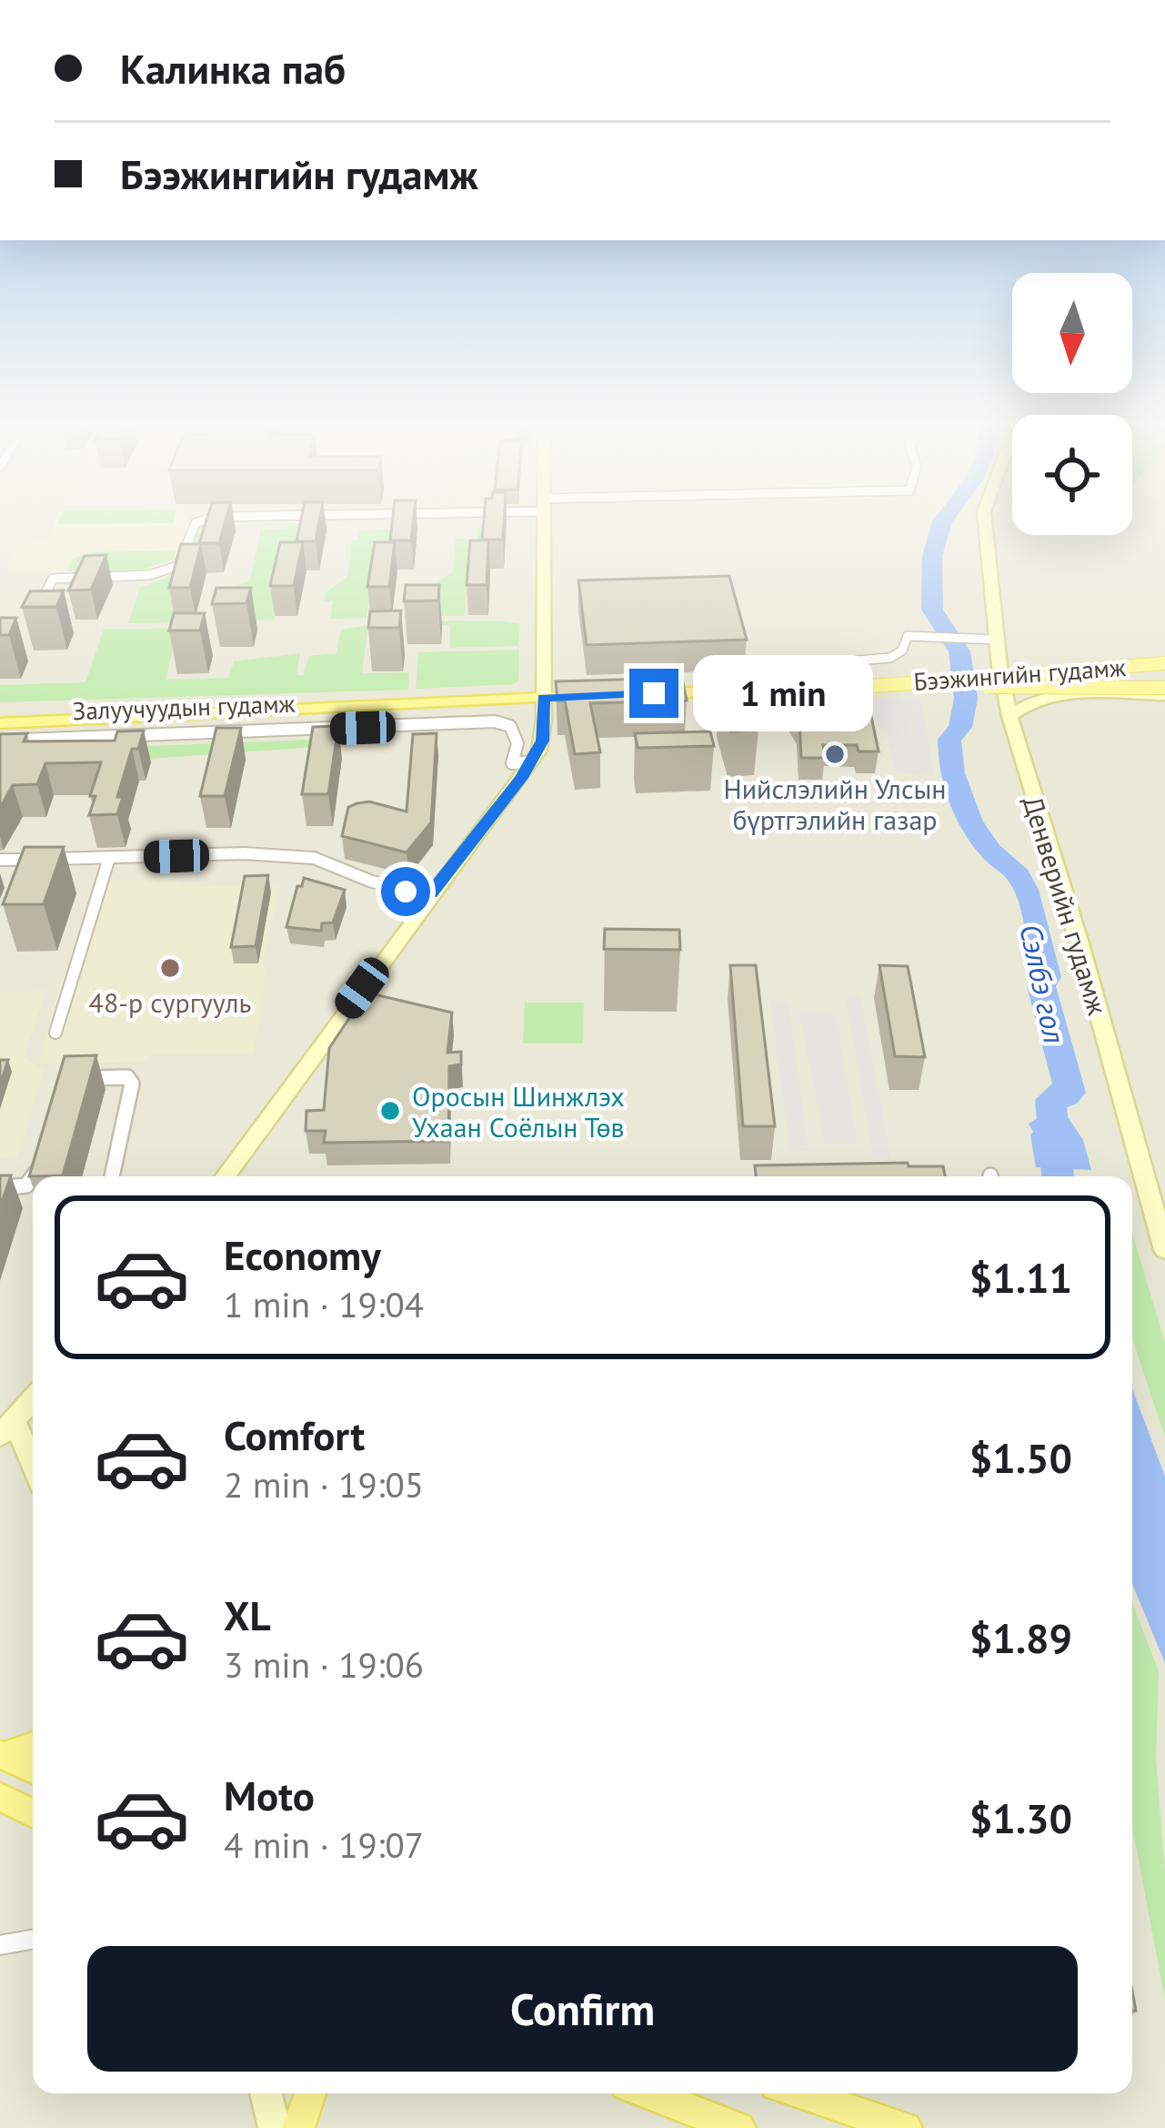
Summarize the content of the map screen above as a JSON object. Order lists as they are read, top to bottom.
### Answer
{
  "streets": {
    "main road": ["Бээжингийн гудамж", "Залуучуудын гудамж"],
    "street": ["Денверийн гудамж"]
  },
  "water": ["Сэлбэ гол"],
  "places": ["Нийслэлийн Улсын бүртгэлийн газар", "48-р сургууль", "Оросын Шинжлэх Ухаан Соёлын Төв"],
  "north": "bottom",
  "page": {
    "banner": ["Калинка паб", "Бээжингийн гудамж"],
    "bubble": "1 min",
    "list": [
      {
        "name": "Economy",
        "note": "1 min · 19:04",
        "value": "$1.11"
      },
      {
        "name": "Comfort",
        "note": "2 min · 19:05",
        "value": "$1.50"
      },
      {
        "name": "XL",
        "note": "3 min · 19:06",
        "value": "$1.89"
      },
      {
        "name": "Moto",
        "note": "4 min · 19:07",
        "value": "$1.30"
      }
    ],
    "buttons": "Confirm"
  }
}
